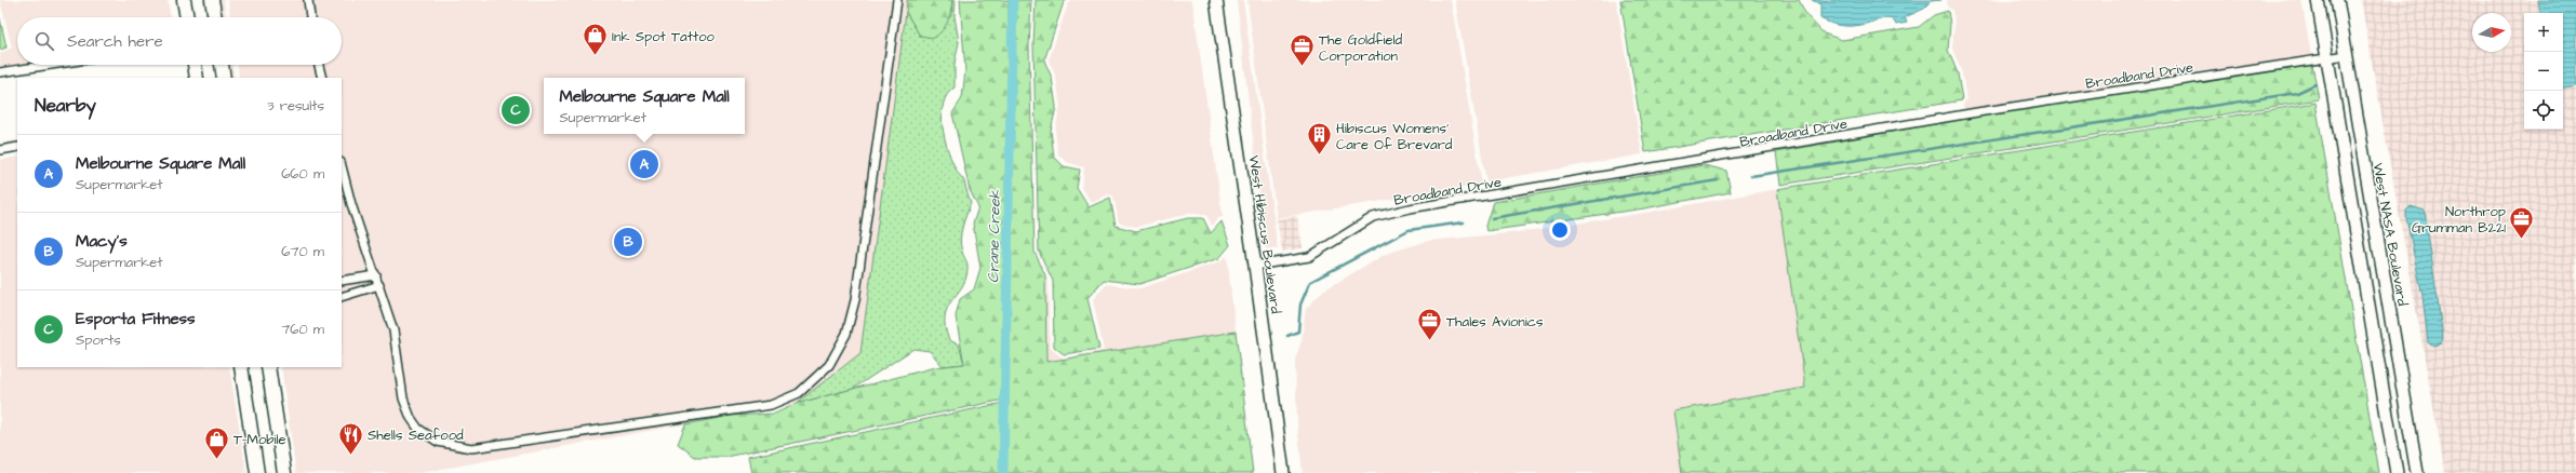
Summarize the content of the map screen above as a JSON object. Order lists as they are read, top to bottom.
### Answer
{
  "streets": {
    "main road": ["West Hibiscus Boulevard", "West NASA Boulevard"],
    "street": ["Broadband Drive"]
  },
  "crossings": [
    ["Broadband Drive", "West Hibiscus Boulevard"],
    ["Broadband Drive", "West NASA Boulevard"]
  ],
  "water": ["Crane Creek"],
  "places": {
    "shop": ["Ink Spot Tattoo", "T-Mobile"],
    "office": ["The Goldfield Corporation", "Northrop Grumman B221", "Thales Avionics"],
    "building": ["Hibiscus Womens' Care Of Brevard"],
    "restaurant": ["Shells Seafood"]
  },
  "north": "right",
  "page": {
    "map_buttons": ["+", "−"],
    "search": "Search here",
    "popup": ["Melbourne Square Mall", "Supermarket"],
    "heading": ["Nearby", "3 results"],
    "pins": ["C", "A", "B"],
    "list": [
      {
        "mark": "A",
        "name": "Melbourne Square Mall",
        "note": "Supermarket",
        "value": "660 m"
      },
      {
        "mark": "B",
        "name": "Macy's",
        "note": "Supermarket",
        "value": "670 m"
      },
      {
        "mark": "C",
        "name": "Esporta Fitness",
        "note": "Sports",
        "value": "760 m"
      }
    ]
  }
}
